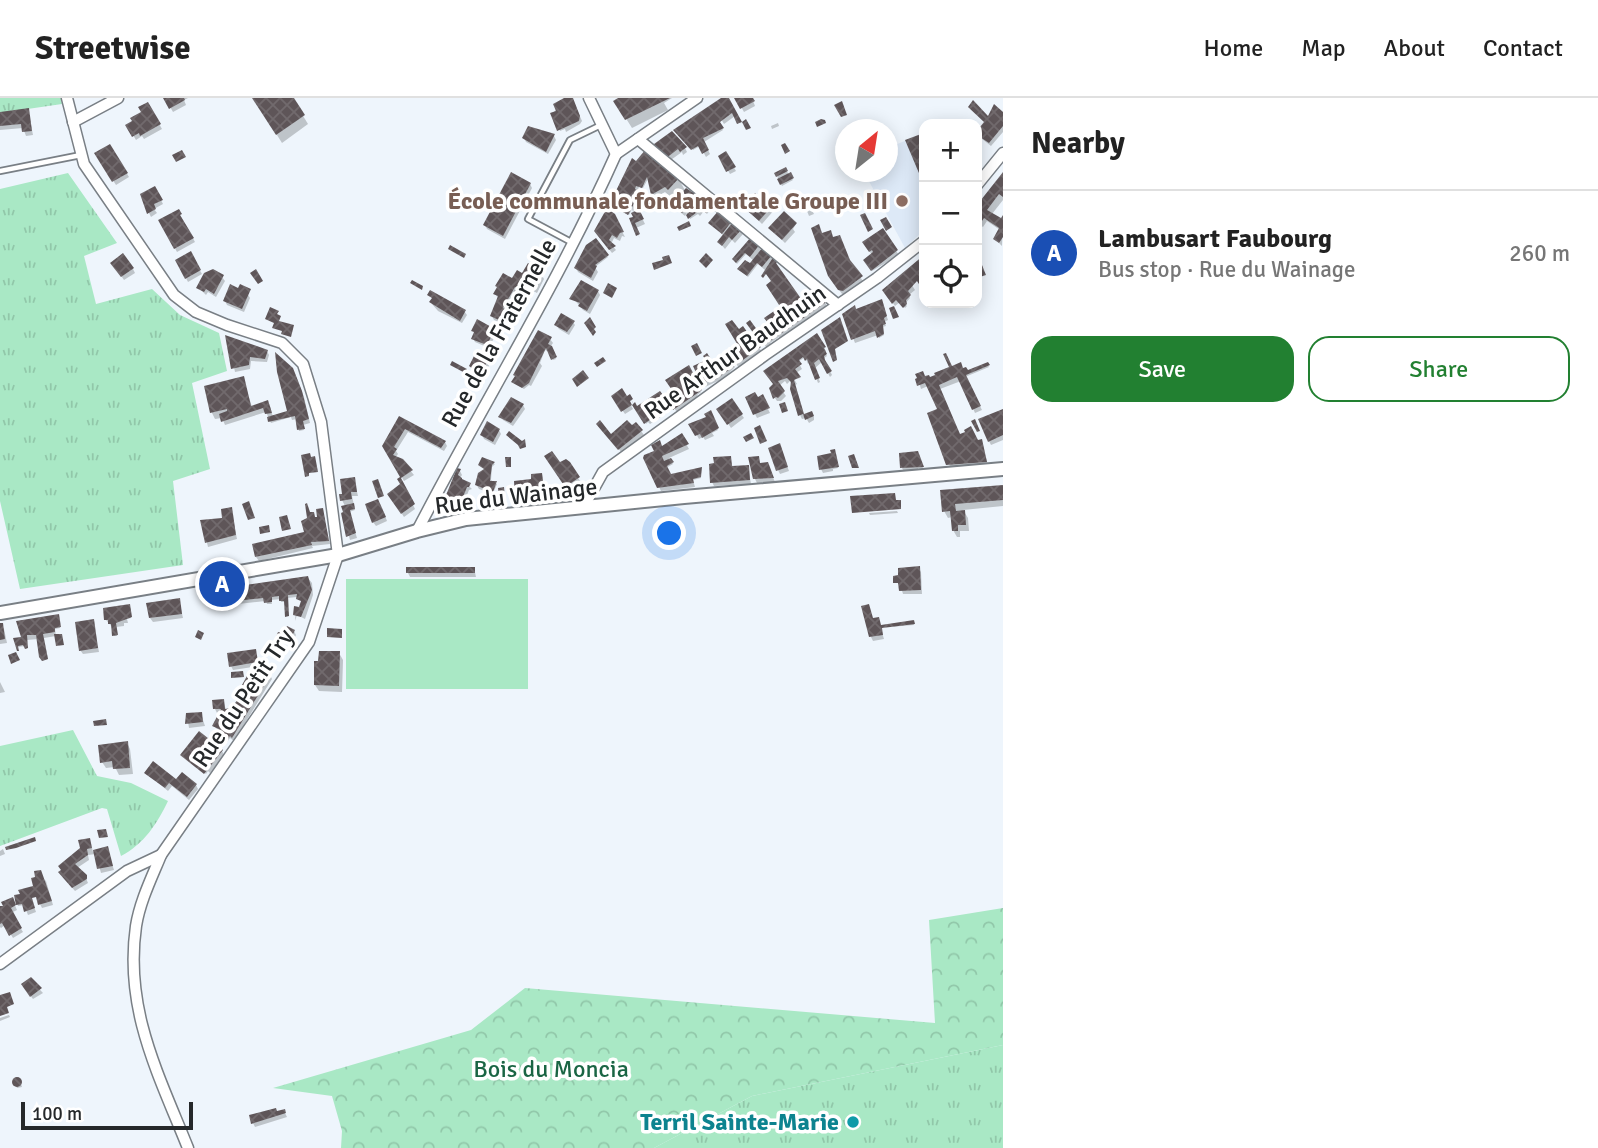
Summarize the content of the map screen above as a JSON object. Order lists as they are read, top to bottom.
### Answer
{
  "streets": {
    "main road": ["Rue du Wainage"],
    "street": ["Rue de la Fraternelle", "Rue Arthur Baudhuin", "Rue du Petit Try"]
  },
  "crossings": [
    ["Rue de la Fraternelle", "Rue du Wainage"],
    ["Rue Arthur Baudhuin", "Rue du Wainage"],
    ["Rue du Wainage", "Rue du Petit Try"]
  ],
  "parks": ["Bois du Moncia"],
  "places": ["École communale fondamentale Groupe III", "Terril Sainte-Marie"],
  "scale_bar": "100 m",
  "north": "top right",
  "page": {
    "header": "Streetwise",
    "nav": [
      "Home",
      "Map",
      "About",
      "Contact"
    ],
    "heading": "Nearby",
    "map_buttons": ["+", "−"],
    "list": [
      {
        "mark": "A",
        "name": "Lambusart Faubourg",
        "note": "Bus stop · Rue du Wainage",
        "value": "260 m"
      }
    ],
    "buttons": ["Save", "Share"],
    "pins": "A",
    "scale": "100 m"
  }
}
